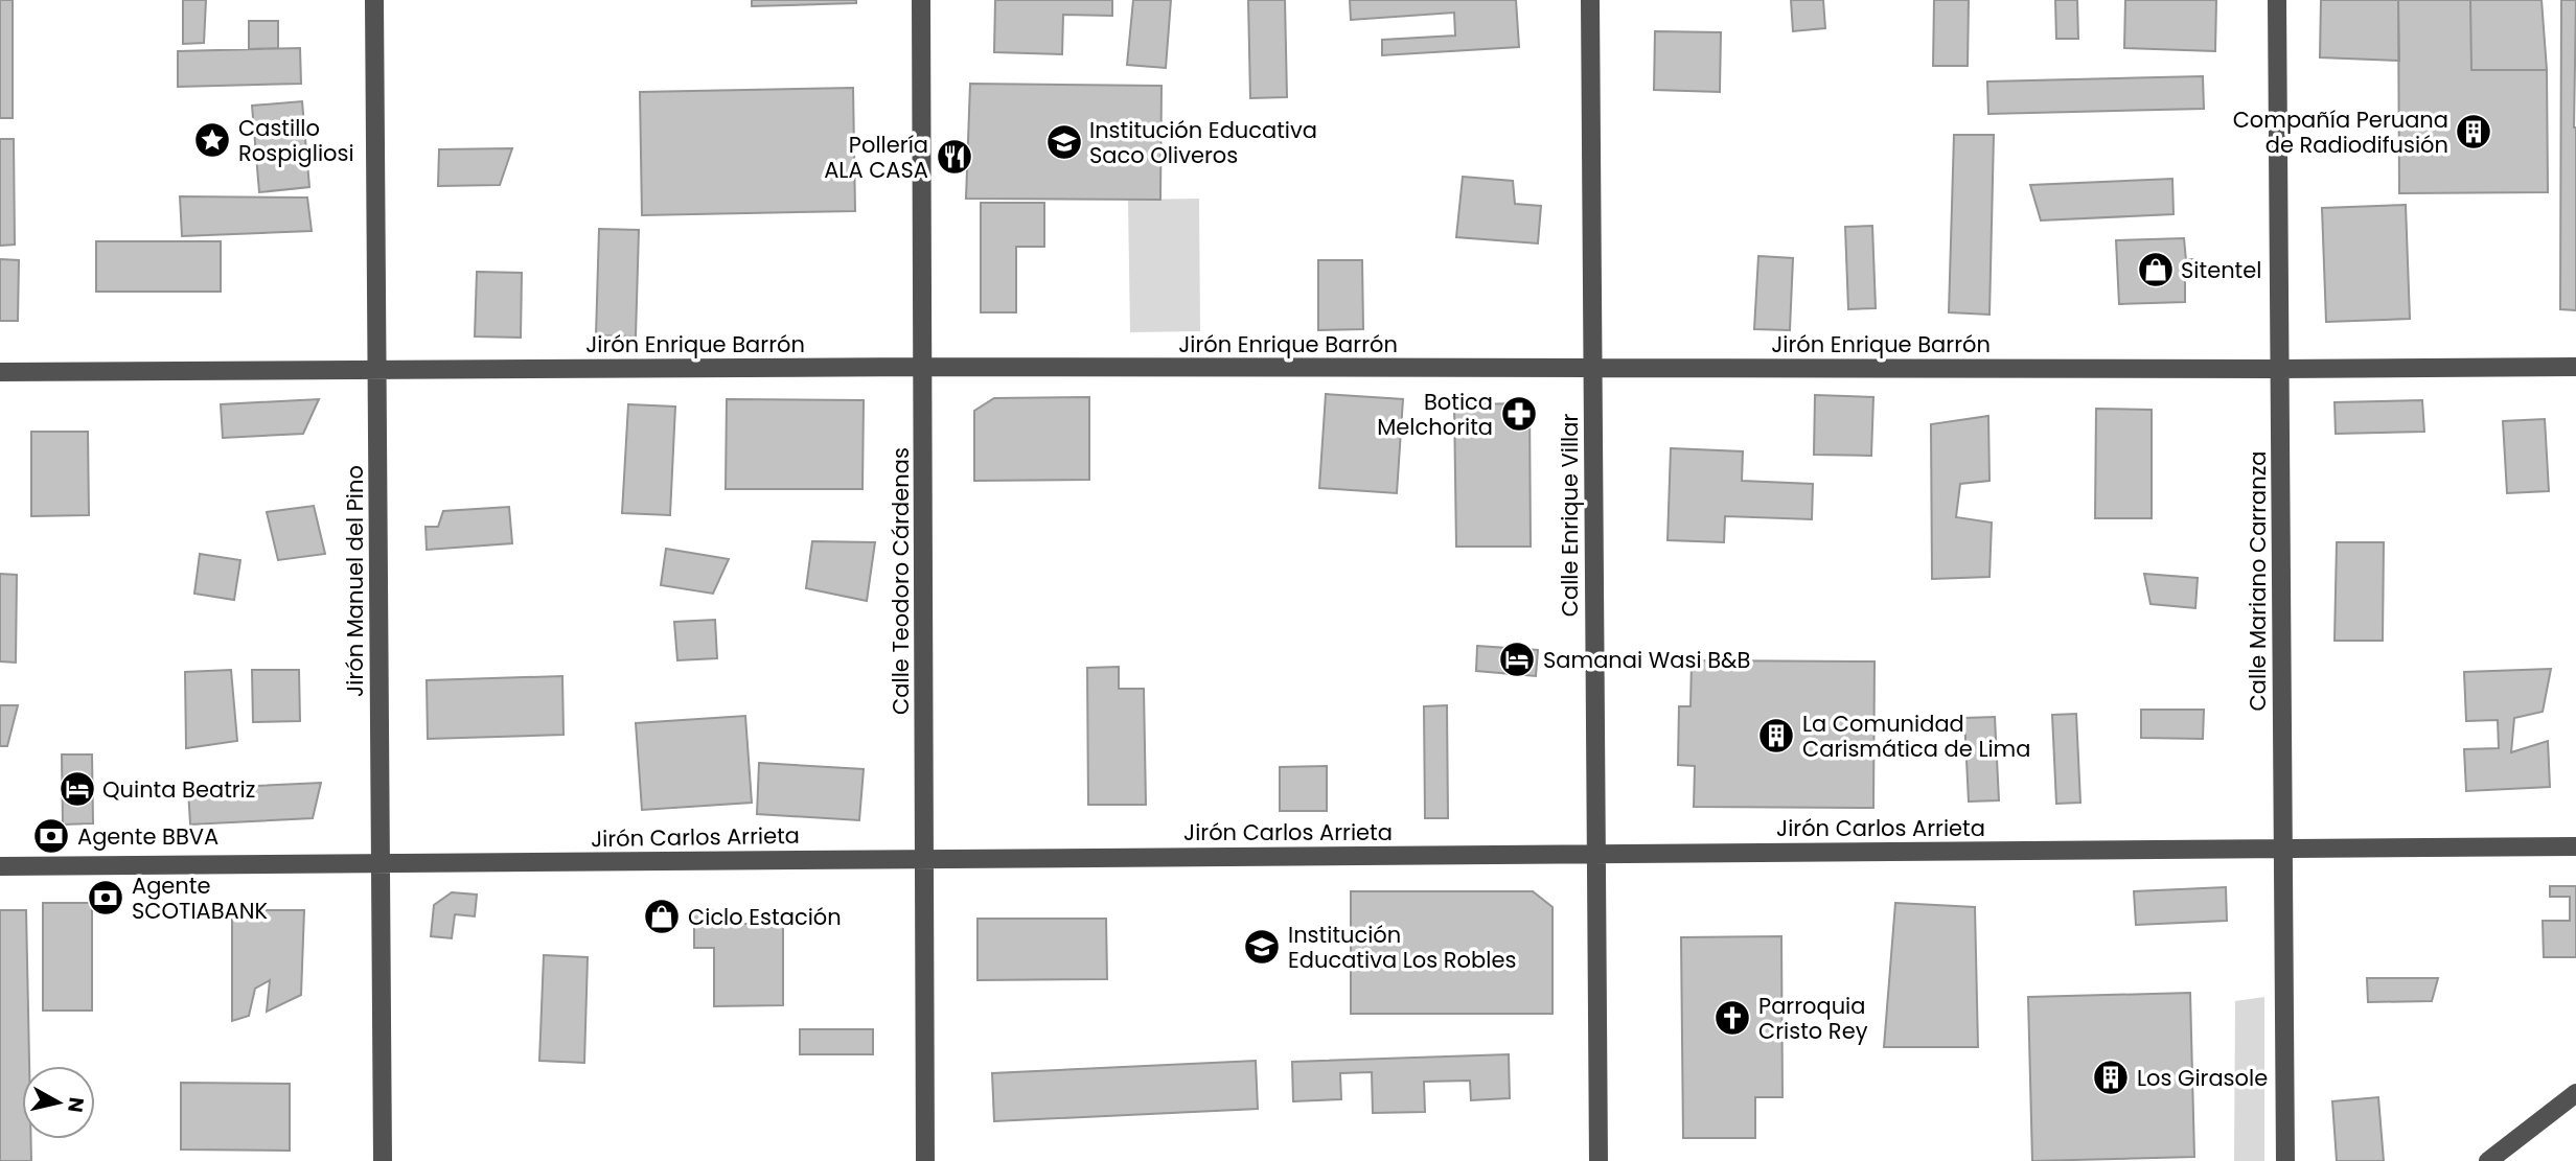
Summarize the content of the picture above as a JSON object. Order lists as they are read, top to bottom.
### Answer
{
  "streets": {
    "street": [
      "Jirón Enrique Barrón",
      "Calle Enrique Villar",
      "Jirón Manuel del Pino",
      "Calle Teodoro Cárdenas",
      "Calle Mariano Carranza",
      "Jirón Carlos Arrieta"
    ]
  },
  "crossings": [
    ["Jirón Enrique Barrón", "Calle Enrique Villar"],
    ["Jirón Enrique Barrón", "Jirón Manuel del Pino"],
    ["Jirón Enrique Barrón", "Calle Teodoro Cárdenas"],
    ["Jirón Enrique Barrón", "Calle Mariano Carranza"],
    ["Calle Enrique Villar", "Jirón Carlos Arrieta"],
    ["Jirón Manuel del Pino", "Jirón Carlos Arrieta"],
    ["Calle Teodoro Cárdenas", "Jirón Carlos Arrieta"],
    ["Calle Mariano Carranza", "Jirón Carlos Arrieta"]
  ],
  "places": {
    "building": ["Compañía Peruana de Radiodifusión", "La Comunidad Carismática de Lima", "Los Girasole"],
    "place": ["Castillo Rospigliosi"],
    "school or university": ["Institución Educativa Saco Oliveros", "Institución Educativa Los Robles"],
    "restaurant": ["Pollería ALA CASA"],
    "shop": ["Sitentel", "Ciclo Estación"],
    "pharmacy": ["Botica Melchorita"],
    "hotel": ["Samanai Wasi B&B", "Quinta Beatriz"],
    "bank": ["Agente BBVA", "Agente SCOTIABANK"],
    "church": ["Parroquia Cristo Rey"]
  },
  "north": "right"
}
